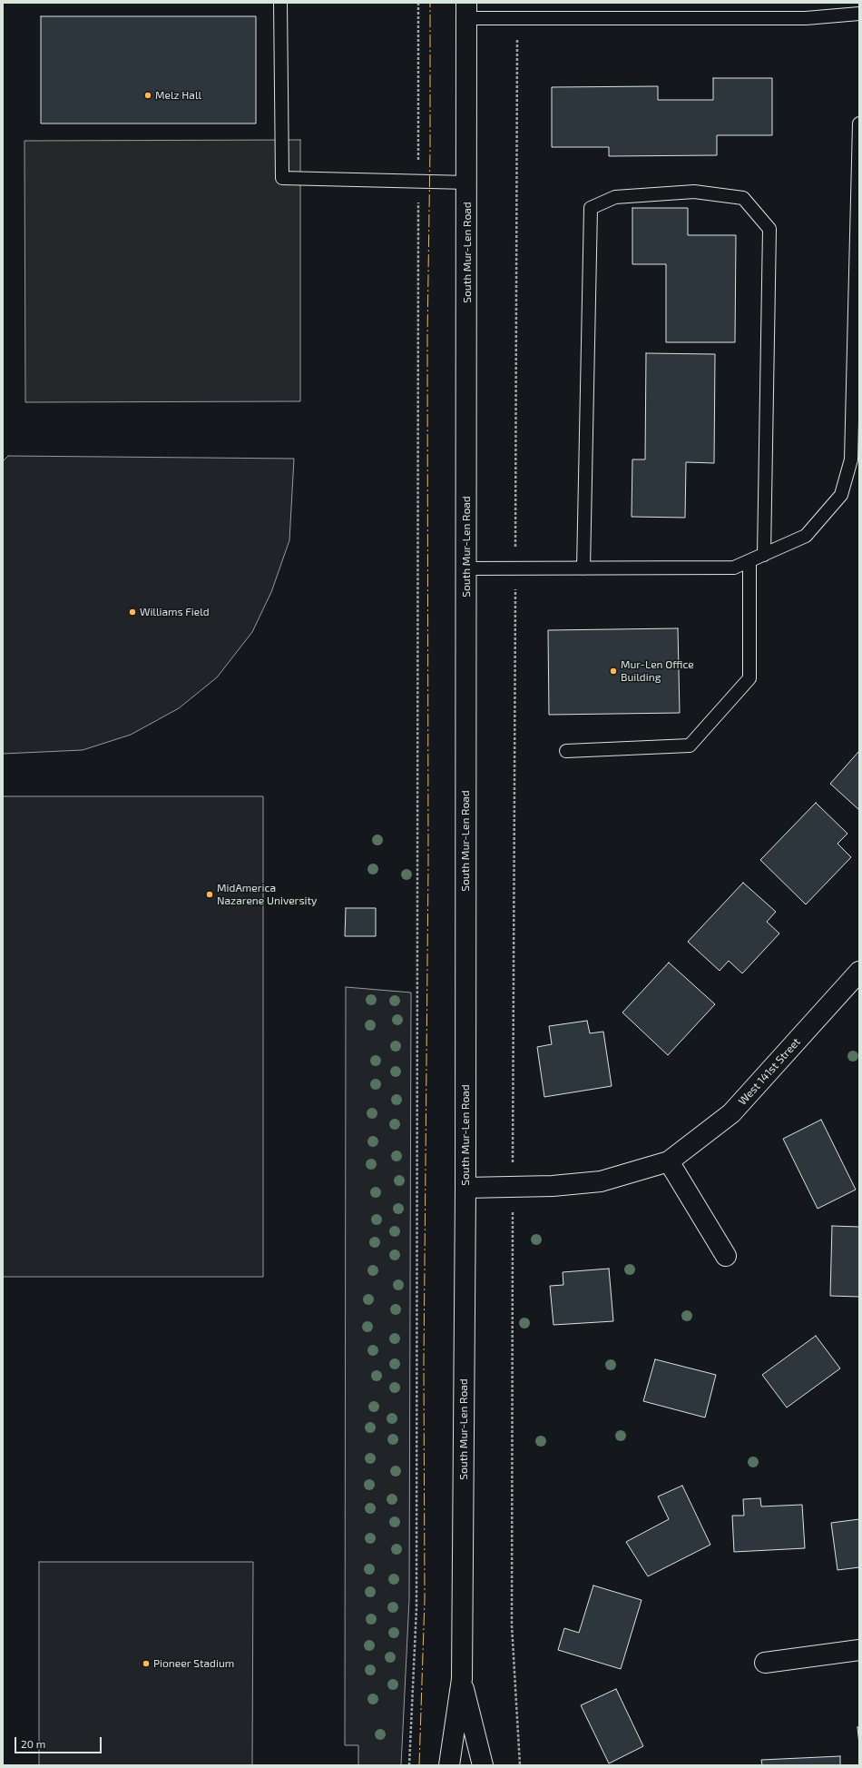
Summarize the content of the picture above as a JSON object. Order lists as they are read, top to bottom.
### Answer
{
  "streets": {
    "main road": ["South Mur-Len Road", "West 141st Street"]
  },
  "crossings": [
    ["South Mur-Len Road", "West 141st Street"]
  ],
  "places": [
    "Melz Hall",
    "Williams Field",
    "Mur-Len Office Building",
    "MidAmerica Nazarene University",
    "Pioneer Stadium"
  ],
  "scale_bar": "20 m"
}
